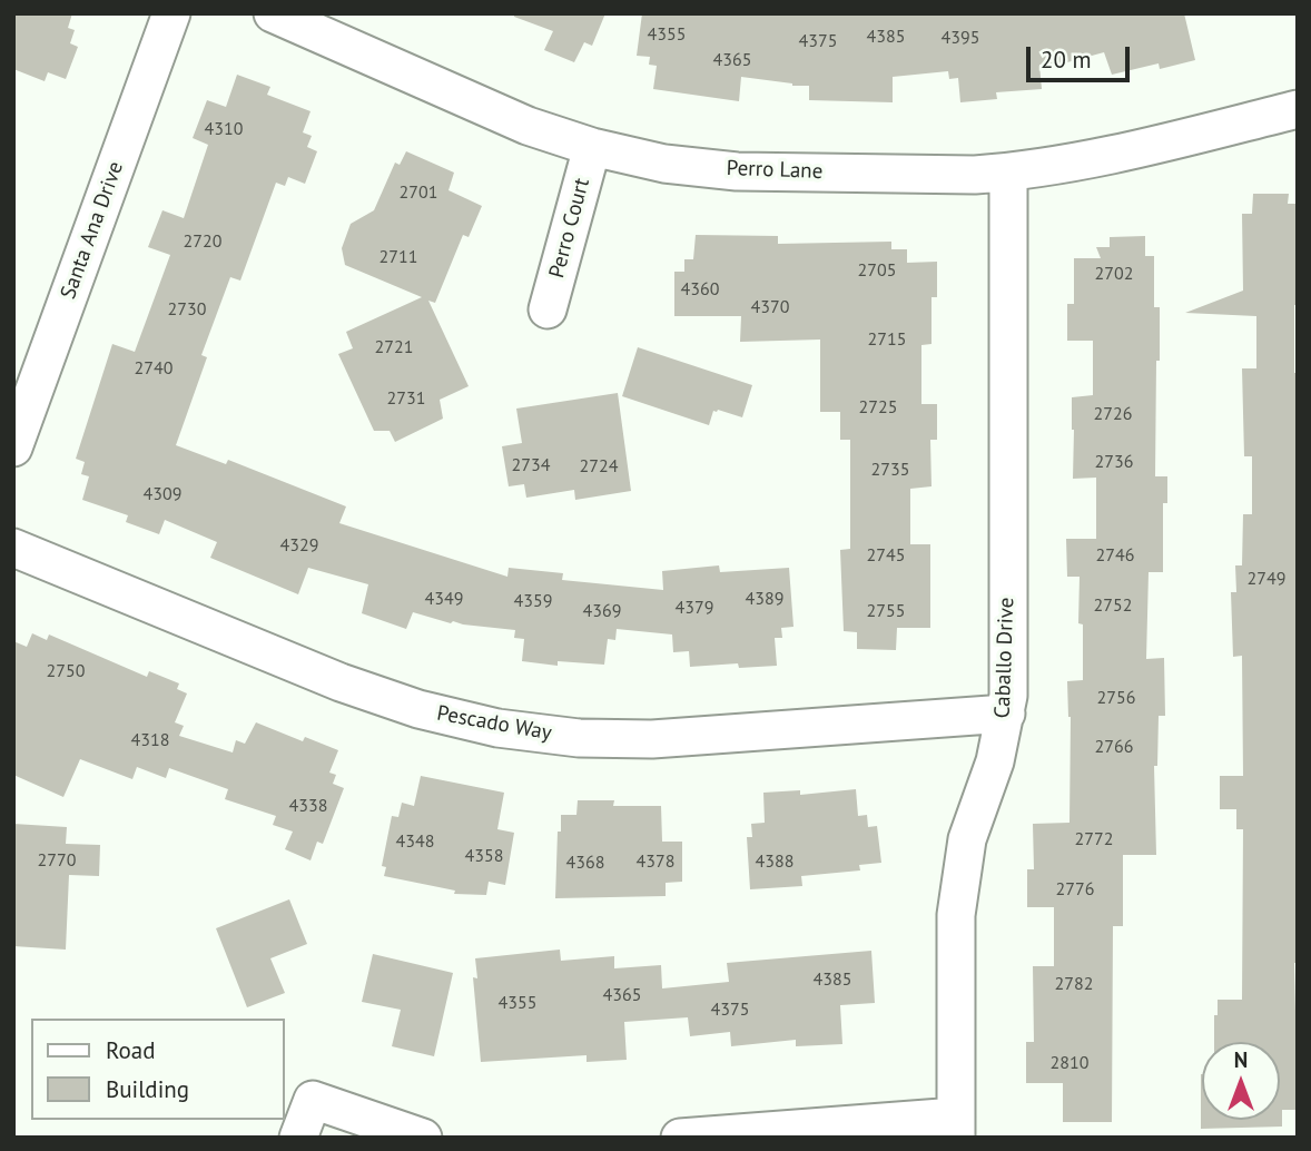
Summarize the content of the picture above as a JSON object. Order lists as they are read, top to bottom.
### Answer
{
  "streets": {
    "street": [
      "Perro Lane",
      "Perro Court",
      "Santa Ana Drive",
      "Caballo Drive",
      "Pescado Way"
    ]
  },
  "crossings": [
    ["Perro Lane", "Perro Court"],
    ["Perro Lane", "Caballo Drive"],
    ["Caballo Drive", "Pescado Way"]
  ],
  "house_numbers": [
    "4355",
    "4385",
    "4395",
    "4375",
    "4365",
    "4310",
    "2701",
    "2720",
    "2711",
    "2705",
    "2702",
    "4360",
    "4370",
    "2730",
    "2715",
    "2721",
    "2740",
    "2731",
    "2725",
    "2726",
    "2736",
    "2734",
    "2724",
    "2735",
    "4309",
    "4329",
    "2745",
    "2746",
    "2749",
    "4349",
    "4389",
    "4359",
    "2752",
    "4379",
    "4369",
    "2755",
    "2750",
    "2756",
    "4318",
    "2766",
    "4338",
    "2772",
    "4348",
    "4358",
    "2770",
    "4378",
    "4388",
    "4368",
    "2776",
    "4385",
    "2782",
    "4365",
    "4355",
    "4375",
    "2810"
  ],
  "legend": ["Road", "Building"],
  "scale_bar": "20 m",
  "north": "top"
}
